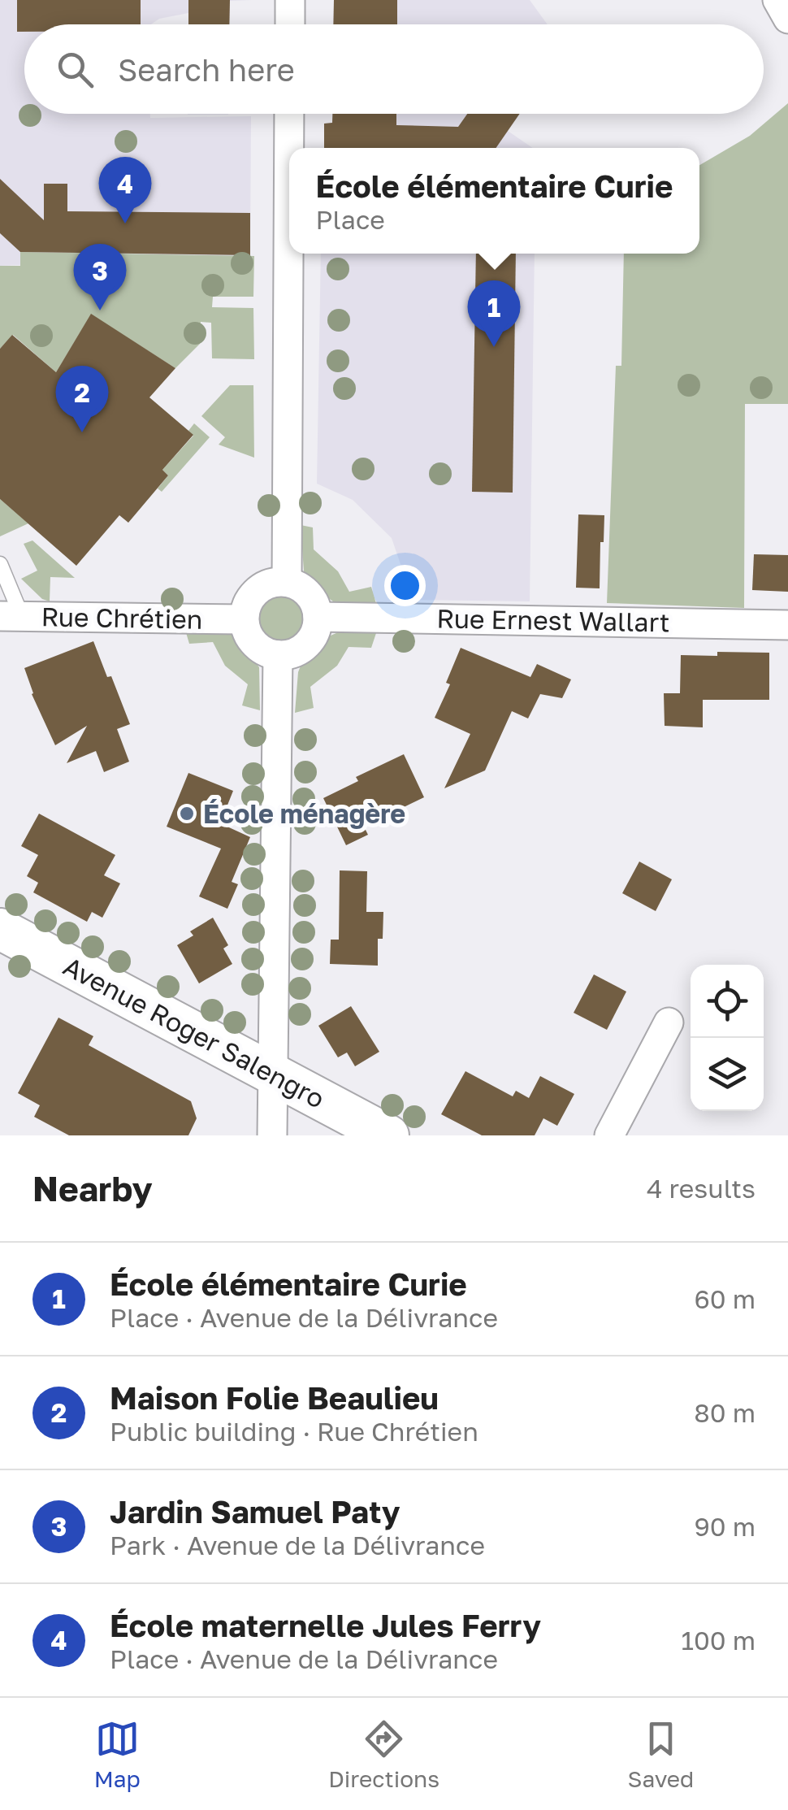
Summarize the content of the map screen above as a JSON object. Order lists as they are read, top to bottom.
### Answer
{
  "streets": {
    "street": ["Rue Chrétien", "Rue Ernest Wallart", "Avenue Roger Salengro"]
  },
  "crossings": [
    ["Rue Chrétien", "Rue Ernest Wallart"]
  ],
  "places": ["École ménagère"],
  "page": {
    "search": "Search here",
    "popup": ["École élémentaire Curie", "Place"],
    "pins": [
      "4",
      "3",
      "1",
      "2"
    ],
    "heading": ["Nearby", "4 results"],
    "list": [
      {
        "mark": "1",
        "name": "École élémentaire Curie",
        "note": "Place · Avenue de la Délivrance",
        "value": "60 m"
      },
      {
        "mark": "2",
        "name": "Maison Folie Beaulieu",
        "note": "Public building · Rue Chrétien",
        "value": "80 m"
      },
      {
        "mark": "3",
        "name": "Jardin Samuel Paty",
        "note": "Park · Avenue de la Délivrance",
        "value": "90 m"
      },
      {
        "mark": "4",
        "name": "École maternelle Jules Ferry",
        "note": "Place · Avenue de la Délivrance",
        "value": "100 m"
      }
    ],
    "nav": ["Map", "Directions", "Saved"]
  }
}
